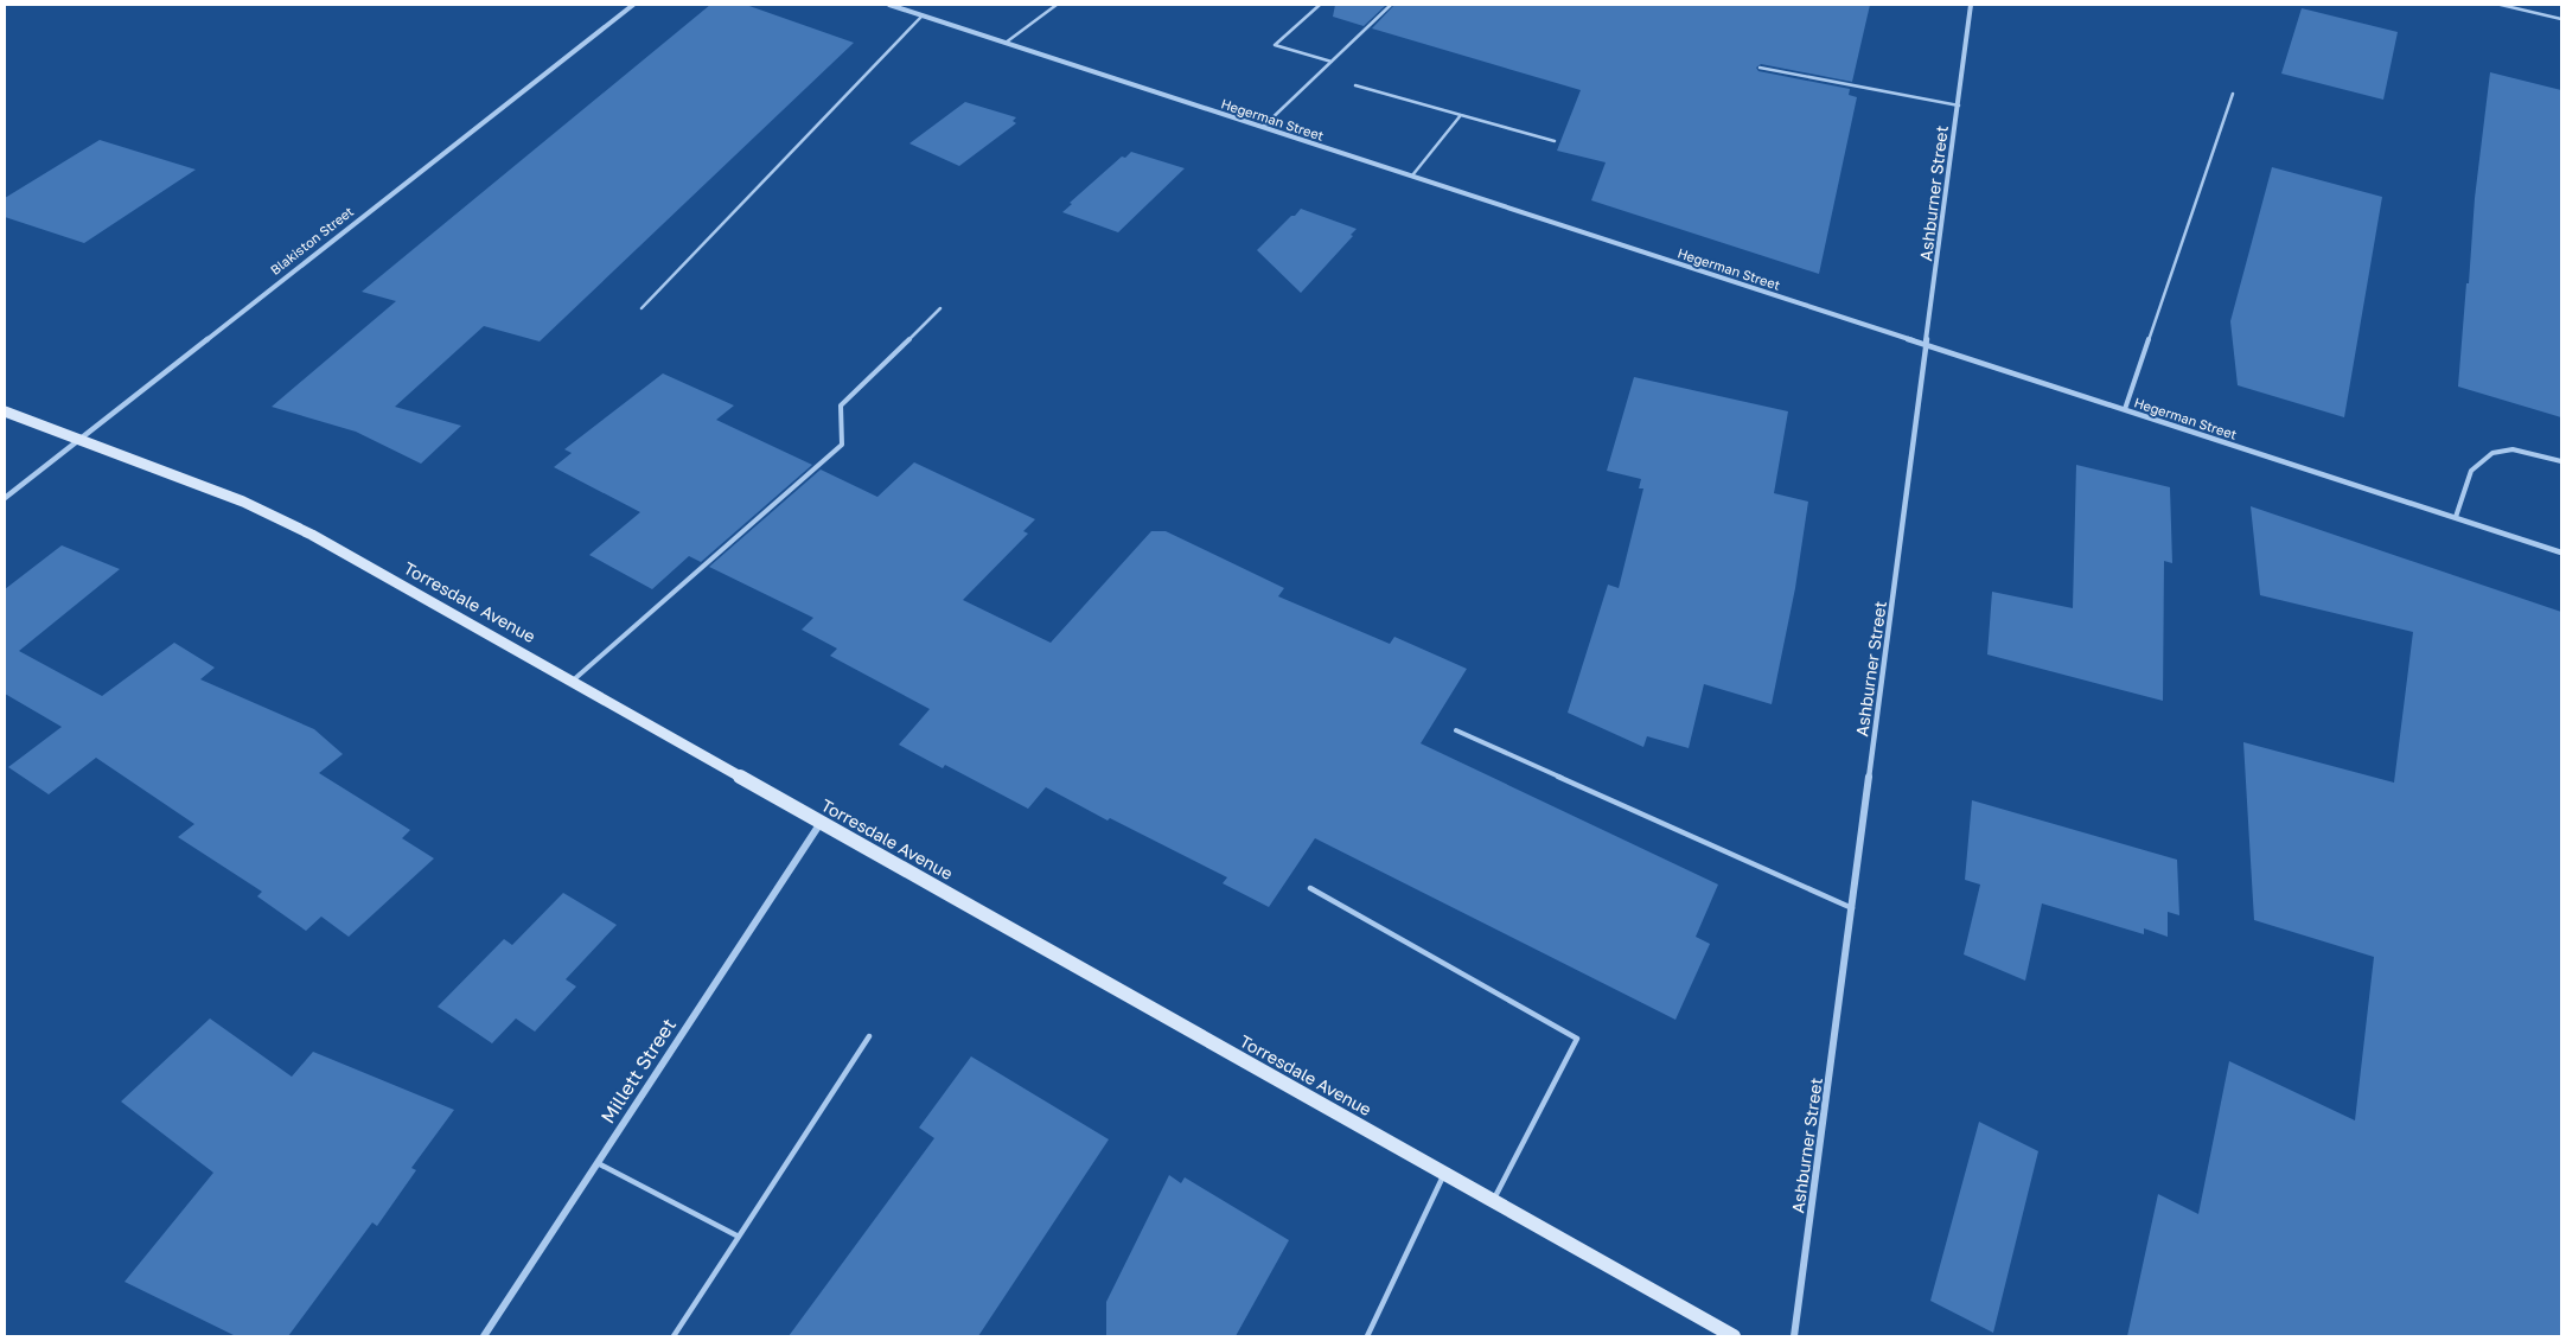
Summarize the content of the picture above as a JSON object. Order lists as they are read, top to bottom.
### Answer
{
  "streets": {
    "street": [
      "Hegerman Street",
      "Ashburner Street",
      "Blakiston Street",
      "Torresdale Avenue",
      "Millett Street"
    ]
  },
  "crossings": [
    ["Hegerman Street", "Ashburner Street"],
    ["Blakiston Street", "Torresdale Avenue"],
    ["Torresdale Avenue", "Millett Street"]
  ]
}
